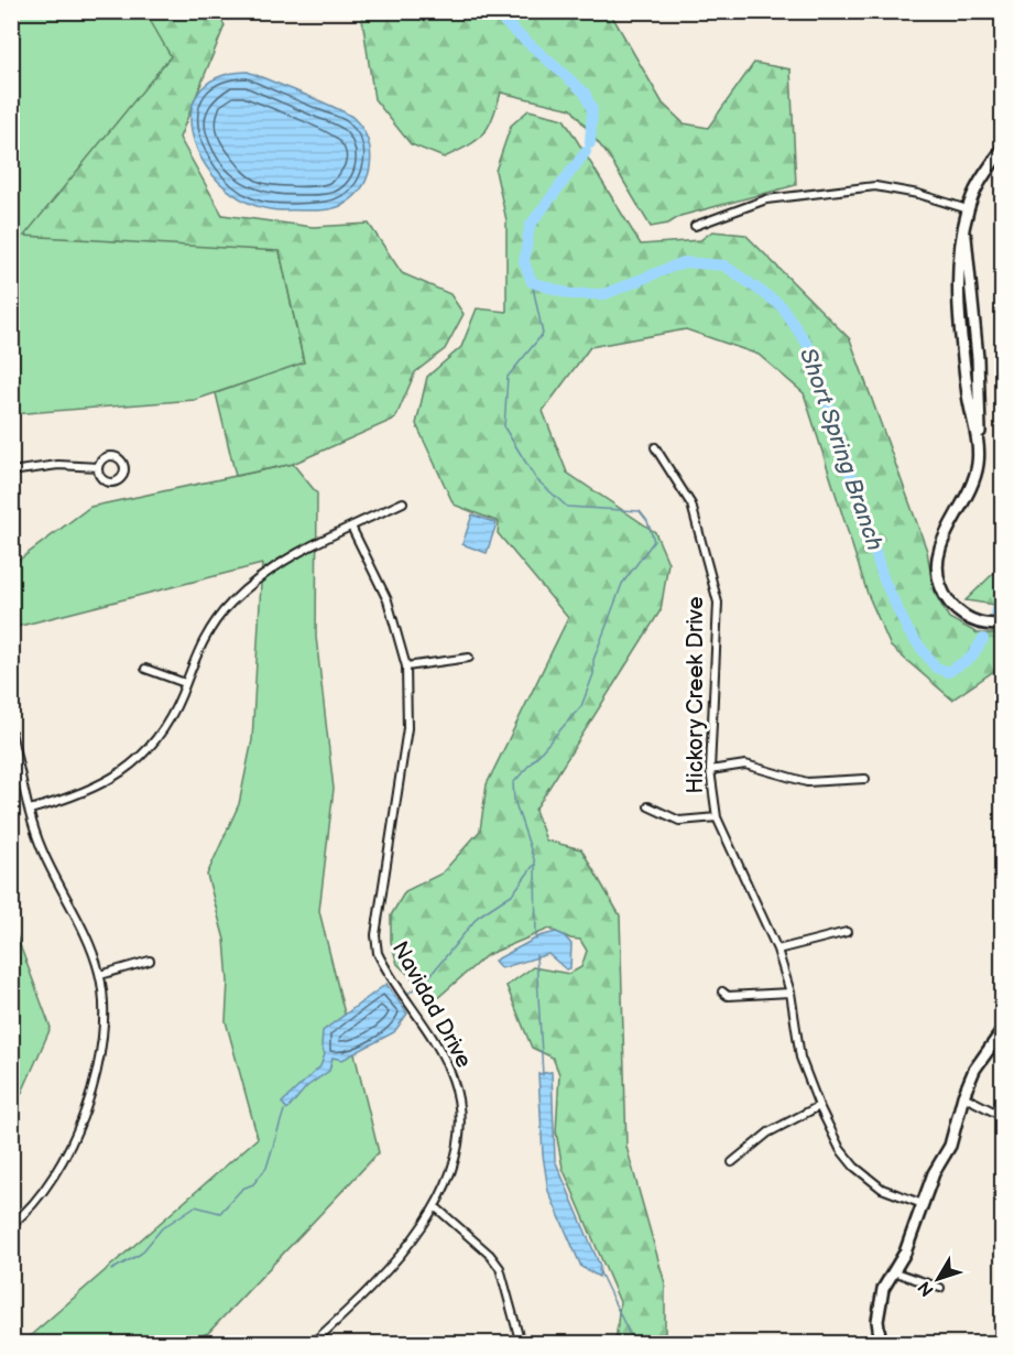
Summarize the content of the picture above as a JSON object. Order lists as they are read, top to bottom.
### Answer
{
  "streets": {
    "street": ["Hickory Creek Drive", "Navidad Drive"]
  },
  "water": ["Short Spring Branch"],
  "north": "bottom left"
}
